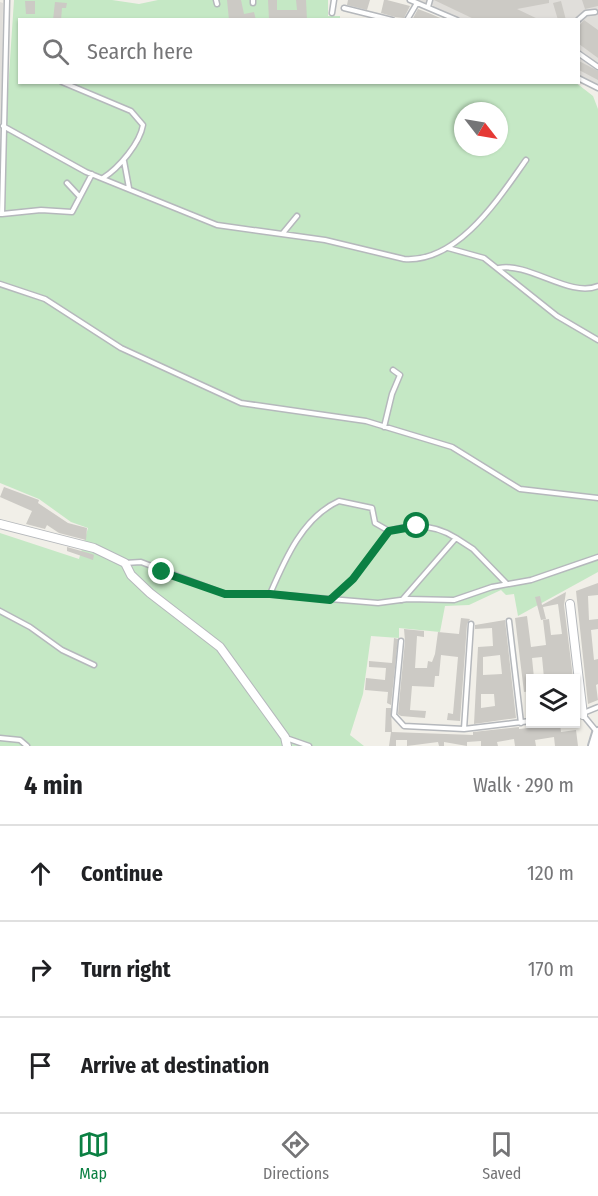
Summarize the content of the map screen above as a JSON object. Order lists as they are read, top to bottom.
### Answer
{
  "north": "bottom right",
  "page": {
    "search": "Search here",
    "heading": ["4 min", "Walk · 290 m"],
    "list": [
      ["Continue", "120 m"],
      ["Turn right", "170 m"],
      "Arrive at destination"
    ],
    "nav": ["Map", "Directions", "Saved"]
  }
}
